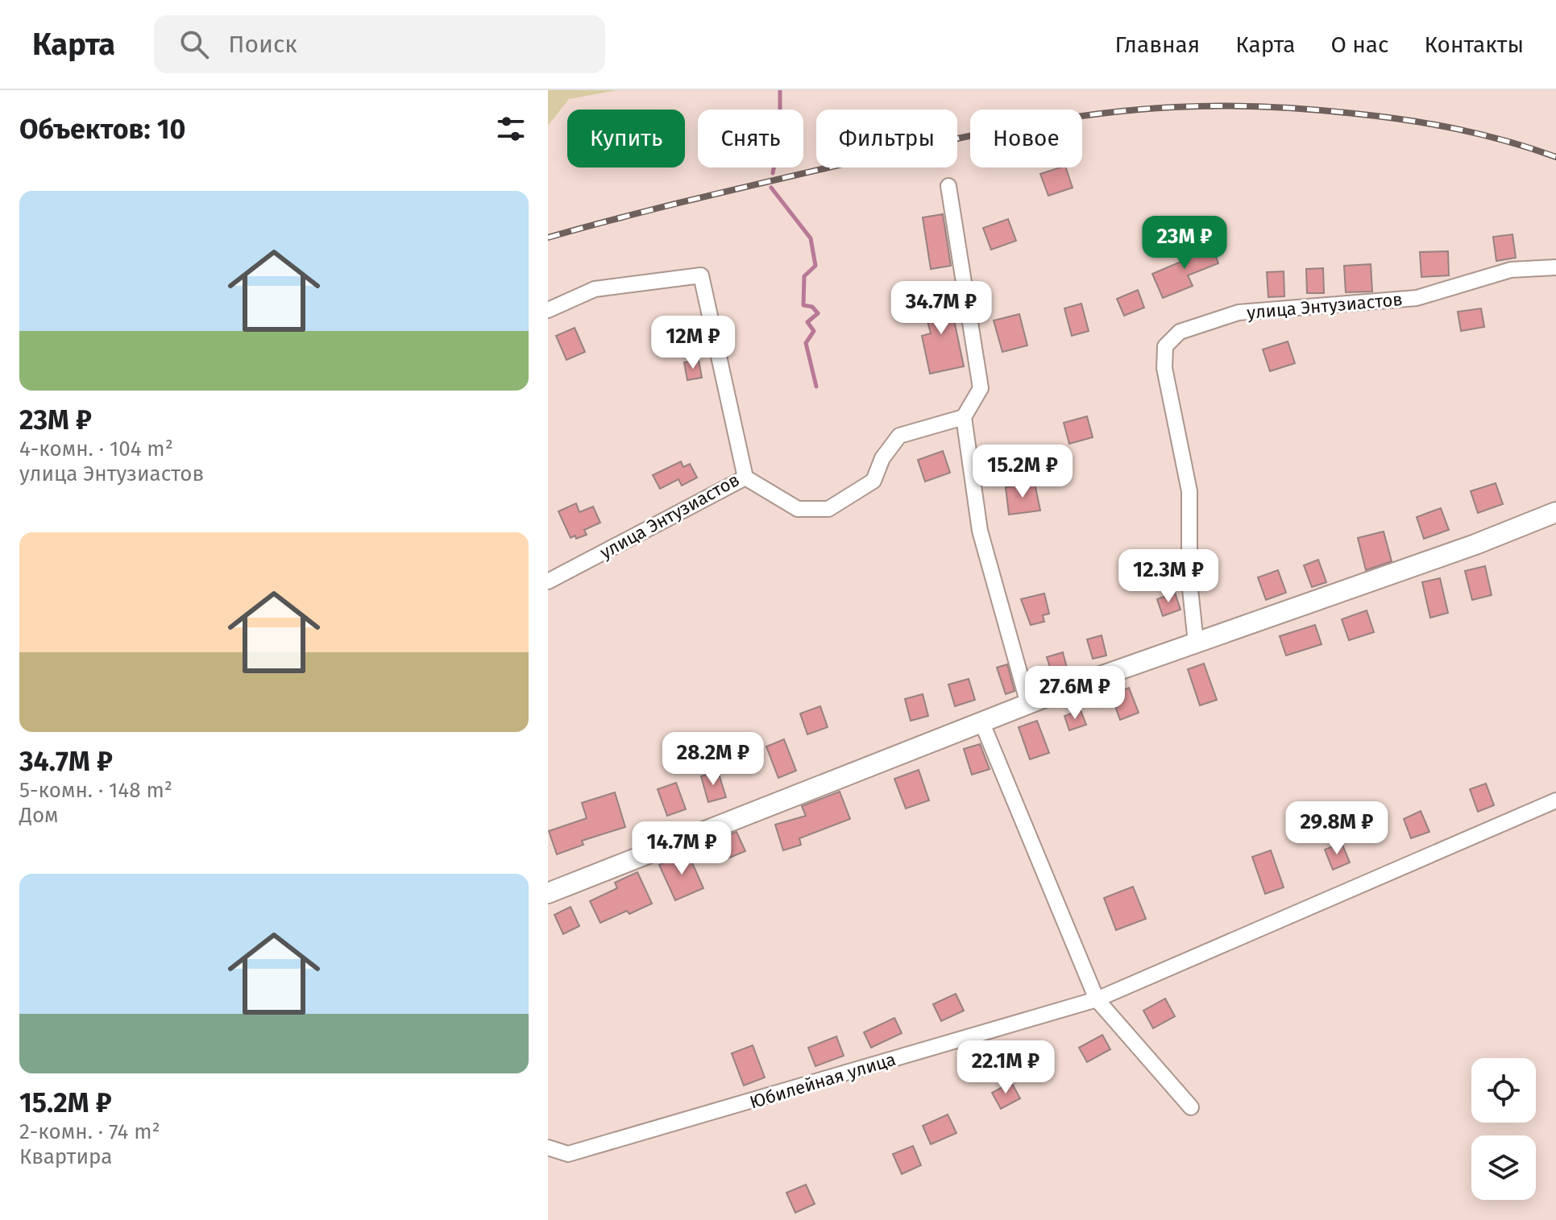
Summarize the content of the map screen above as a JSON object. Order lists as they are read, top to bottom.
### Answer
{
  "streets": {
    "street": ["улица Энтузиастов", "Юбилейная улица"]
  },
  "page": {
    "header": "Карта",
    "search": "Поиск",
    "nav": [
      "Главная",
      "Карта",
      "О нас",
      "Контакты"
    ],
    "heading": "Объектов: 10",
    "chip": [
      "Купить",
      "Снять",
      "Фильтры",
      "Новое"
    ],
    "list": [
      {
        "name": "23M ₽",
        "note": "4-комн. · 104 m² · улица Энтузиастов"
      },
      {
        "name": "34.7M ₽",
        "note": "5-комн. · 148 m² · Дом"
      },
      {
        "name": "15.2M ₽",
        "note": "2-комн. · 74 m² · Квартира"
      }
    ],
    "price": [
      "23M ₽",
      "34.7M ₽",
      "12M ₽",
      "15.2M ₽",
      "12.3M ₽",
      "27.6M ₽",
      "28.2M ₽",
      "29.8M ₽",
      "14.7M ₽",
      "22.1M ₽"
    ]
  }
}
